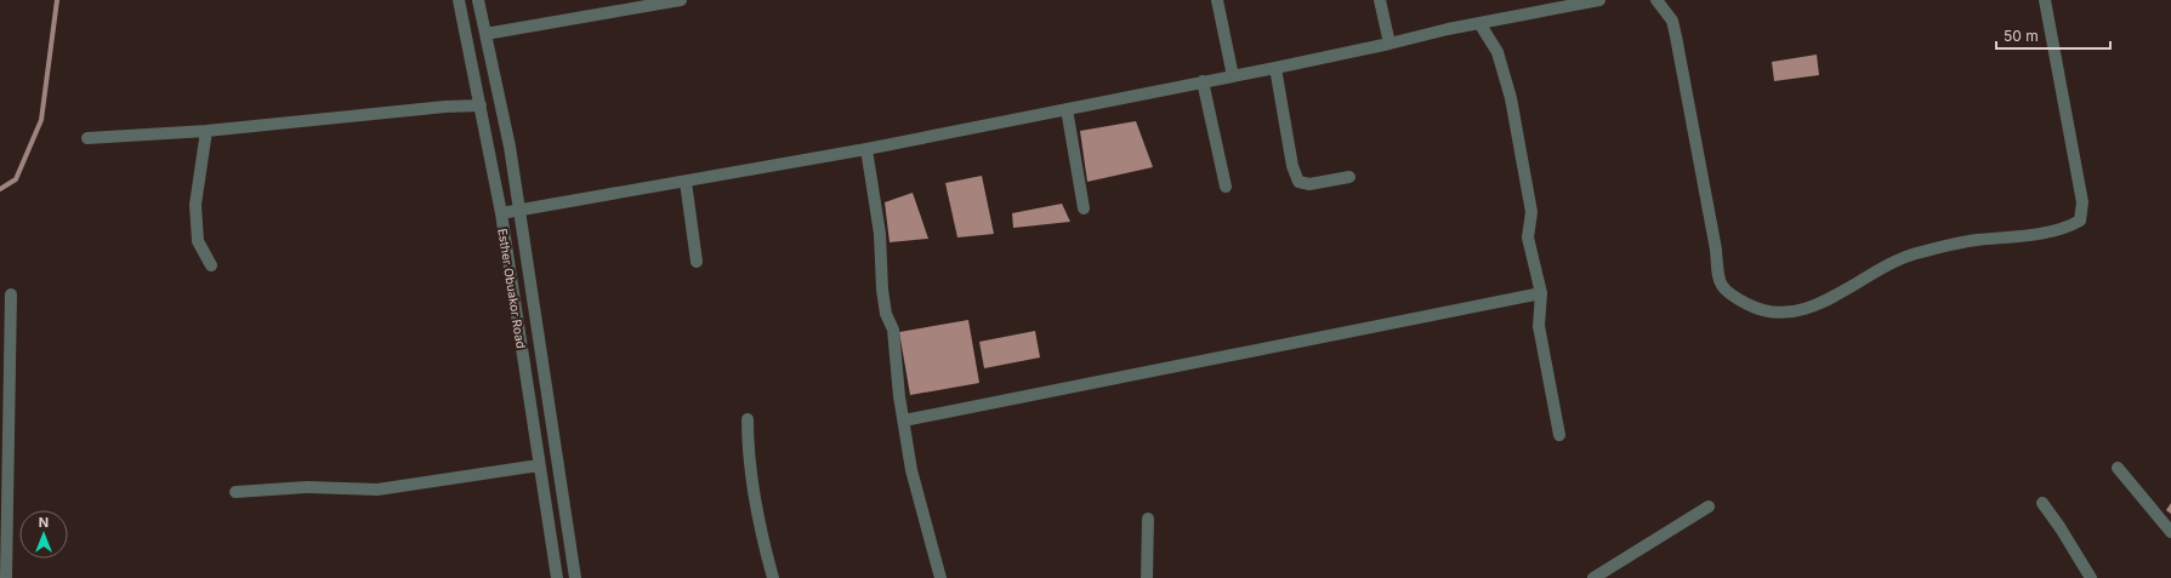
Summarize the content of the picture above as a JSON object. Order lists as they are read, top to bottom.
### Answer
{
  "streets": {
    "street": ["Esther Obuakor Road"]
  },
  "scale_bar": "50 m",
  "north": "top"
}
